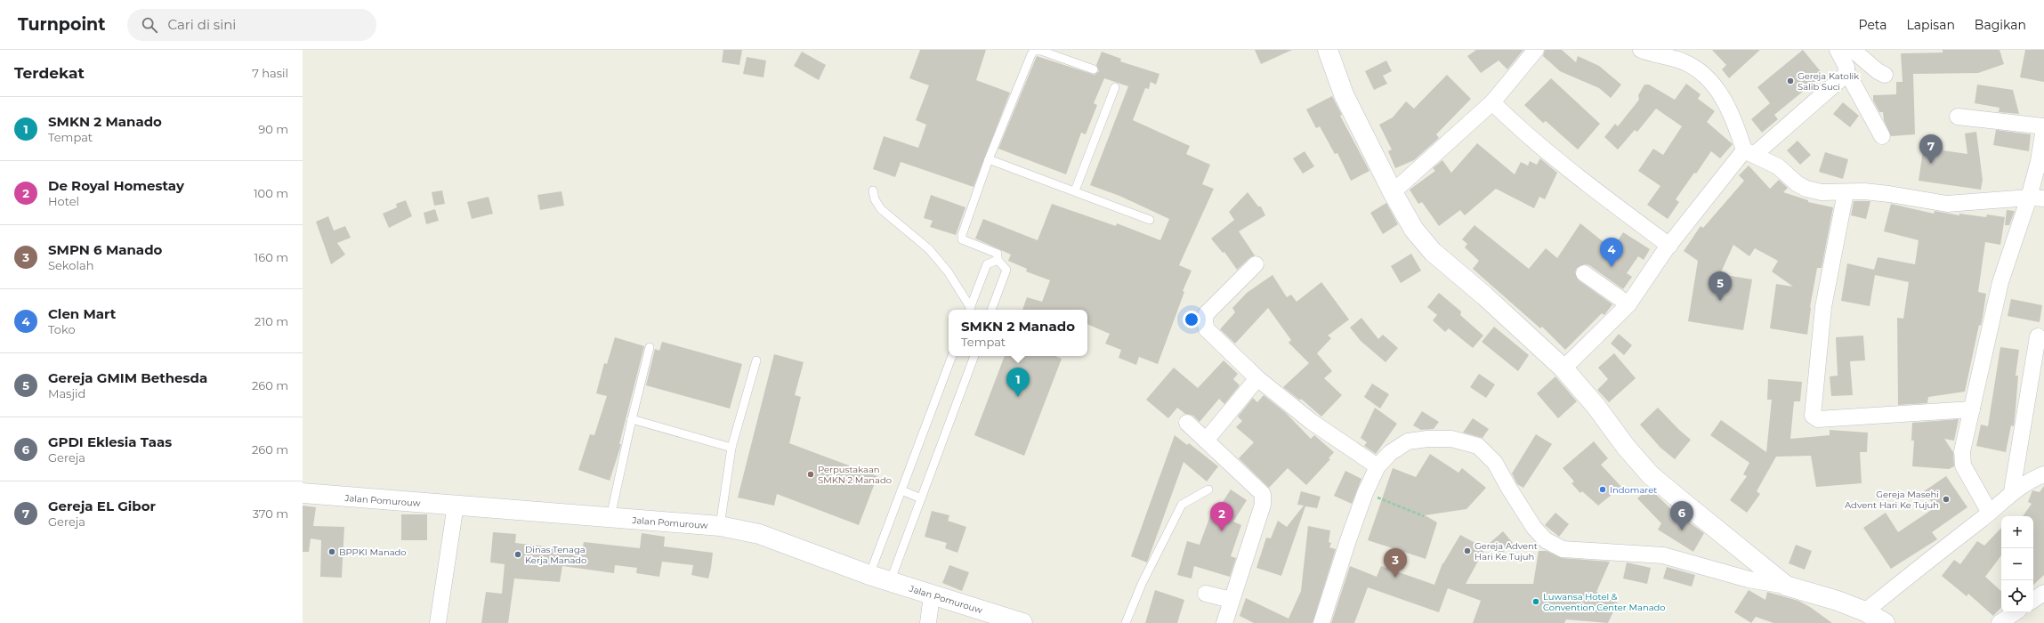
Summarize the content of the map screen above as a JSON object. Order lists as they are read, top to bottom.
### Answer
{
  "streets": {
    "street": ["Jalan Pomurouw"]
  },
  "places": [
    "Gereja Katolik Salib Suci",
    "Perpustakaan SMKN 2 Manado",
    "Indomaret",
    "Gereja Masehi Advent Hari Ke Tujuh",
    "Gereja Advent Hari Ke Tujuh",
    "BPPKI Manado",
    "Dinas Tenaga Kerja Manado",
    "Luwansa Hotel & Convention Center Manado"
  ],
  "page": {
    "header": "Turnpoint",
    "search": "Cari di sini",
    "nav": ["Peta", "Lapisan", "Bagikan"],
    "heading": ["Terdekat", "7 hasil"],
    "list": [
      {
        "mark": "1",
        "name": "SMKN 2 Manado",
        "note": "Tempat",
        "value": "90 m"
      },
      {
        "mark": "2",
        "name": "De Royal Homestay",
        "note": "Hotel",
        "value": "100 m"
      },
      {
        "mark": "3",
        "name": "SMPN 6 Manado",
        "note": "Sekolah",
        "value": "160 m"
      },
      {
        "mark": "4",
        "name": "Clen Mart",
        "note": "Toko",
        "value": "210 m"
      },
      {
        "mark": "5",
        "name": "Gereja GMIM Bethesda",
        "note": "Masjid",
        "value": "260 m"
      },
      {
        "mark": "6",
        "name": "GPDI Eklesia Taas",
        "note": "Gereja",
        "value": "260 m"
      },
      {
        "mark": "7",
        "name": "Gereja EL Gibor",
        "note": "Gereja",
        "value": "370 m"
      }
    ],
    "pins": [
      "7",
      "4",
      "5",
      "1",
      "6",
      "2",
      "3"
    ],
    "popup": ["SMKN 2 Manado", "Tempat"],
    "map_buttons": ["+", "−"]
  }
}
